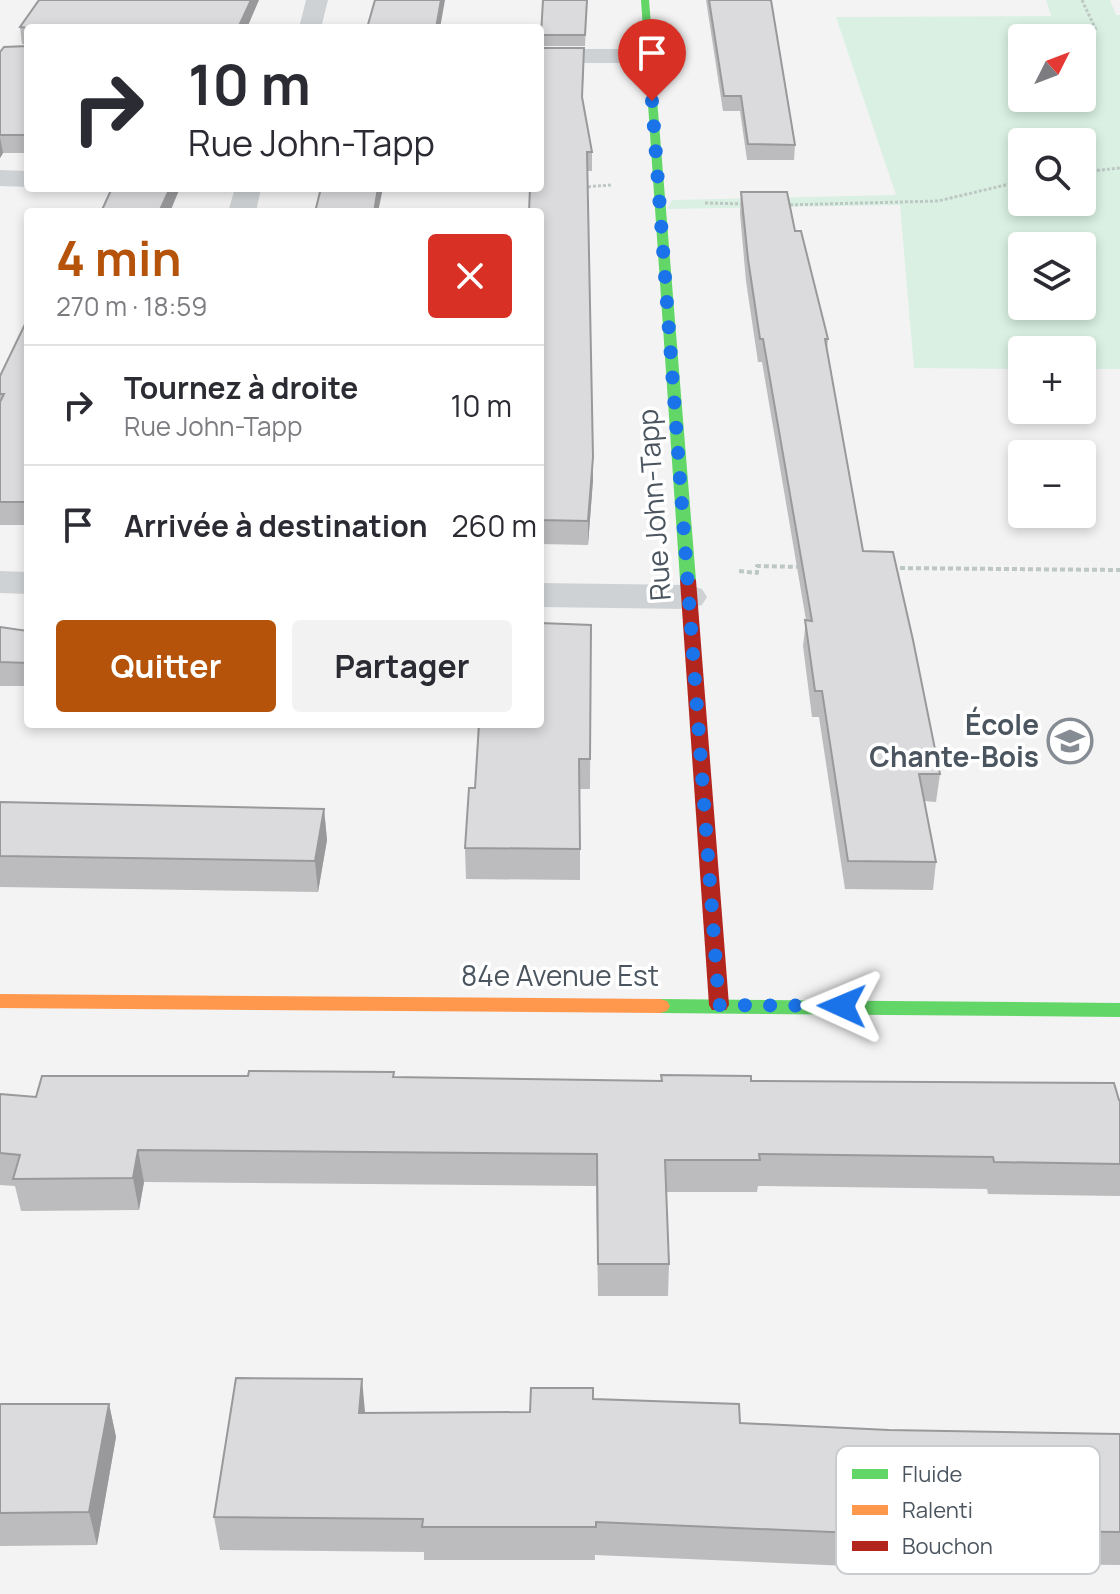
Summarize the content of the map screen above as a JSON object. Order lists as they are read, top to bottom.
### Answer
{
  "streets": {
    "street": ["Rue John-Tapp", "84e Avenue Est"]
  },
  "crossings": [
    ["Rue John-Tapp", "84e Avenue Est"]
  ],
  "places": {
    "school or university": ["École Chante-Bois"]
  },
  "legend": ["Fluide", "Ralenti", "Bouchon"],
  "north": "top right",
  "page": {
    "map_buttons": ["+", "−"],
    "turn": ["10 m", "Rue John-Tapp"],
    "heading": ["4 min", "270 m · 18:59"],
    "list": [
      {
        "name": "Tournez à droite",
        "note": "Rue John-Tapp",
        "value": "10 m"
      },
      {
        "name": "Arrivée à destination",
        "value": "260 m"
      }
    ],
    "buttons": ["Quitter", "Partager"]
  }
}
